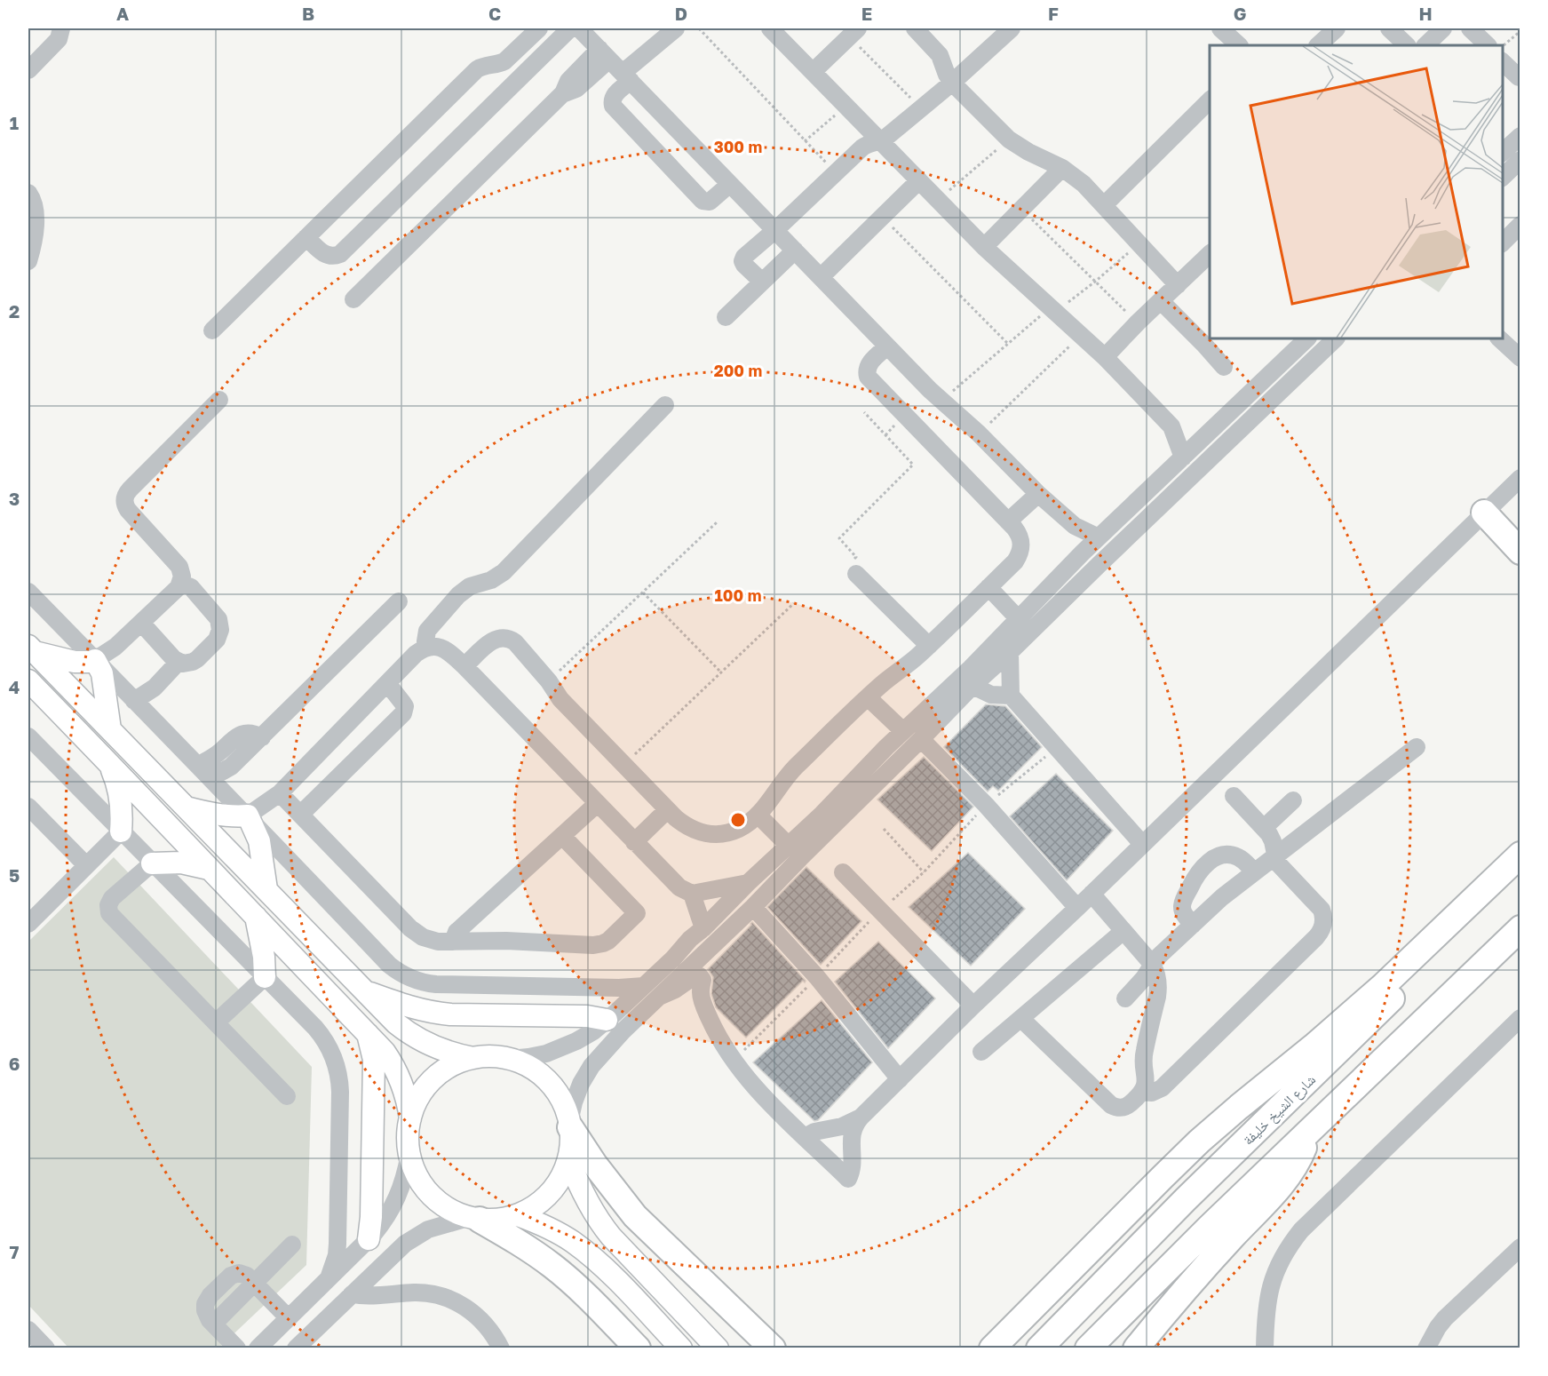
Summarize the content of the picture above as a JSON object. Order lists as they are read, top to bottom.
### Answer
{
  "streets": {
    "highway": ["شارع الشيخ خليفة"]
  },
  "grid": {
    "columns": [
      "A",
      "B",
      "C",
      "D",
      "E",
      "F",
      "G",
      "H"
    ],
    "rows": [
      "1",
      "2",
      "3",
      "4",
      "5",
      "6",
      "7"
    ]
  },
  "rings": ["300 m", "200 m", "100 m"]
}
